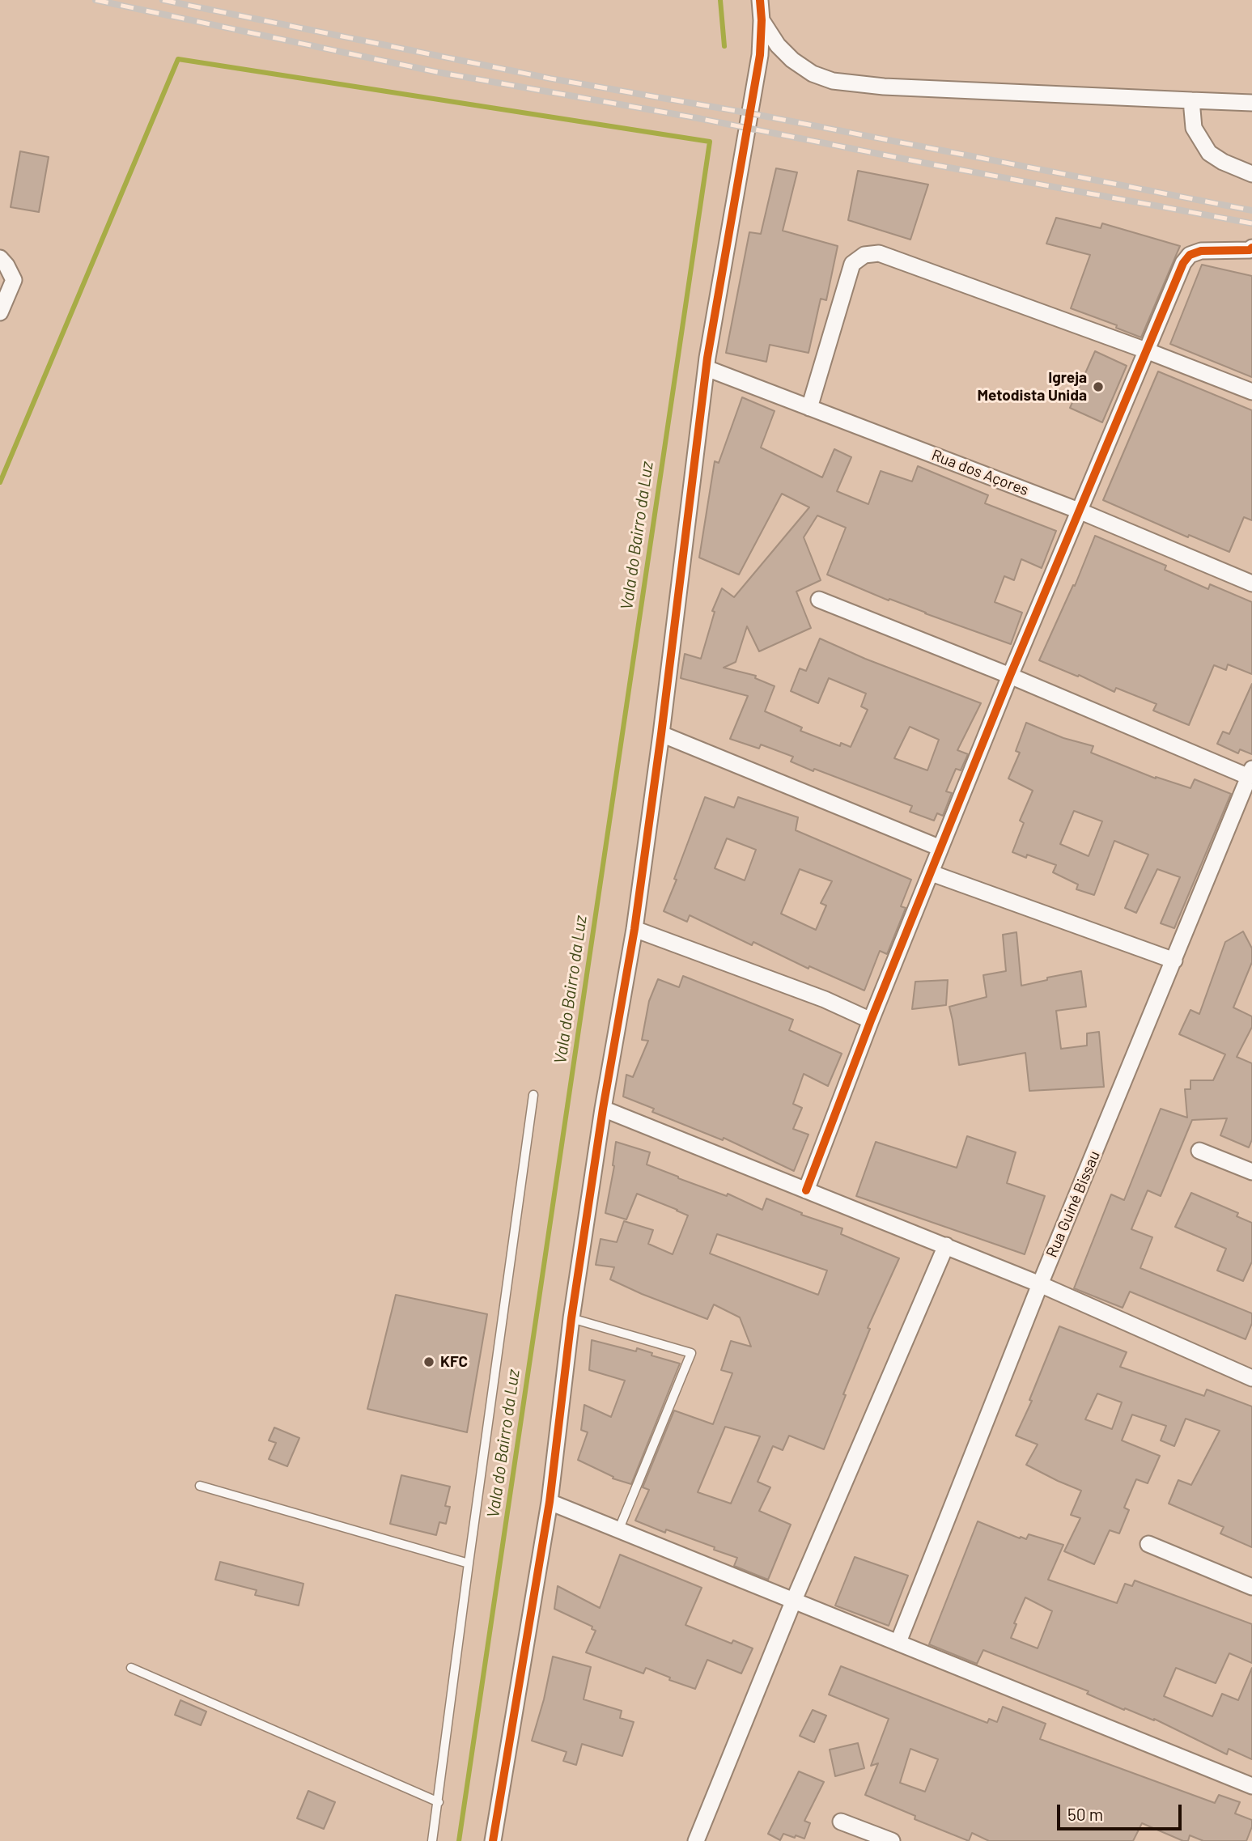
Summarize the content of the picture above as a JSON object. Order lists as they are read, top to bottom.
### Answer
{
  "streets": {
    "street": ["Rua dos Açores", "Rua Guiné Bissau"]
  },
  "water": ["Vala do Bairro da Luz"],
  "places": ["Igreja Metodista Unida", "KFC"],
  "scale_bar": "50 m"
}
